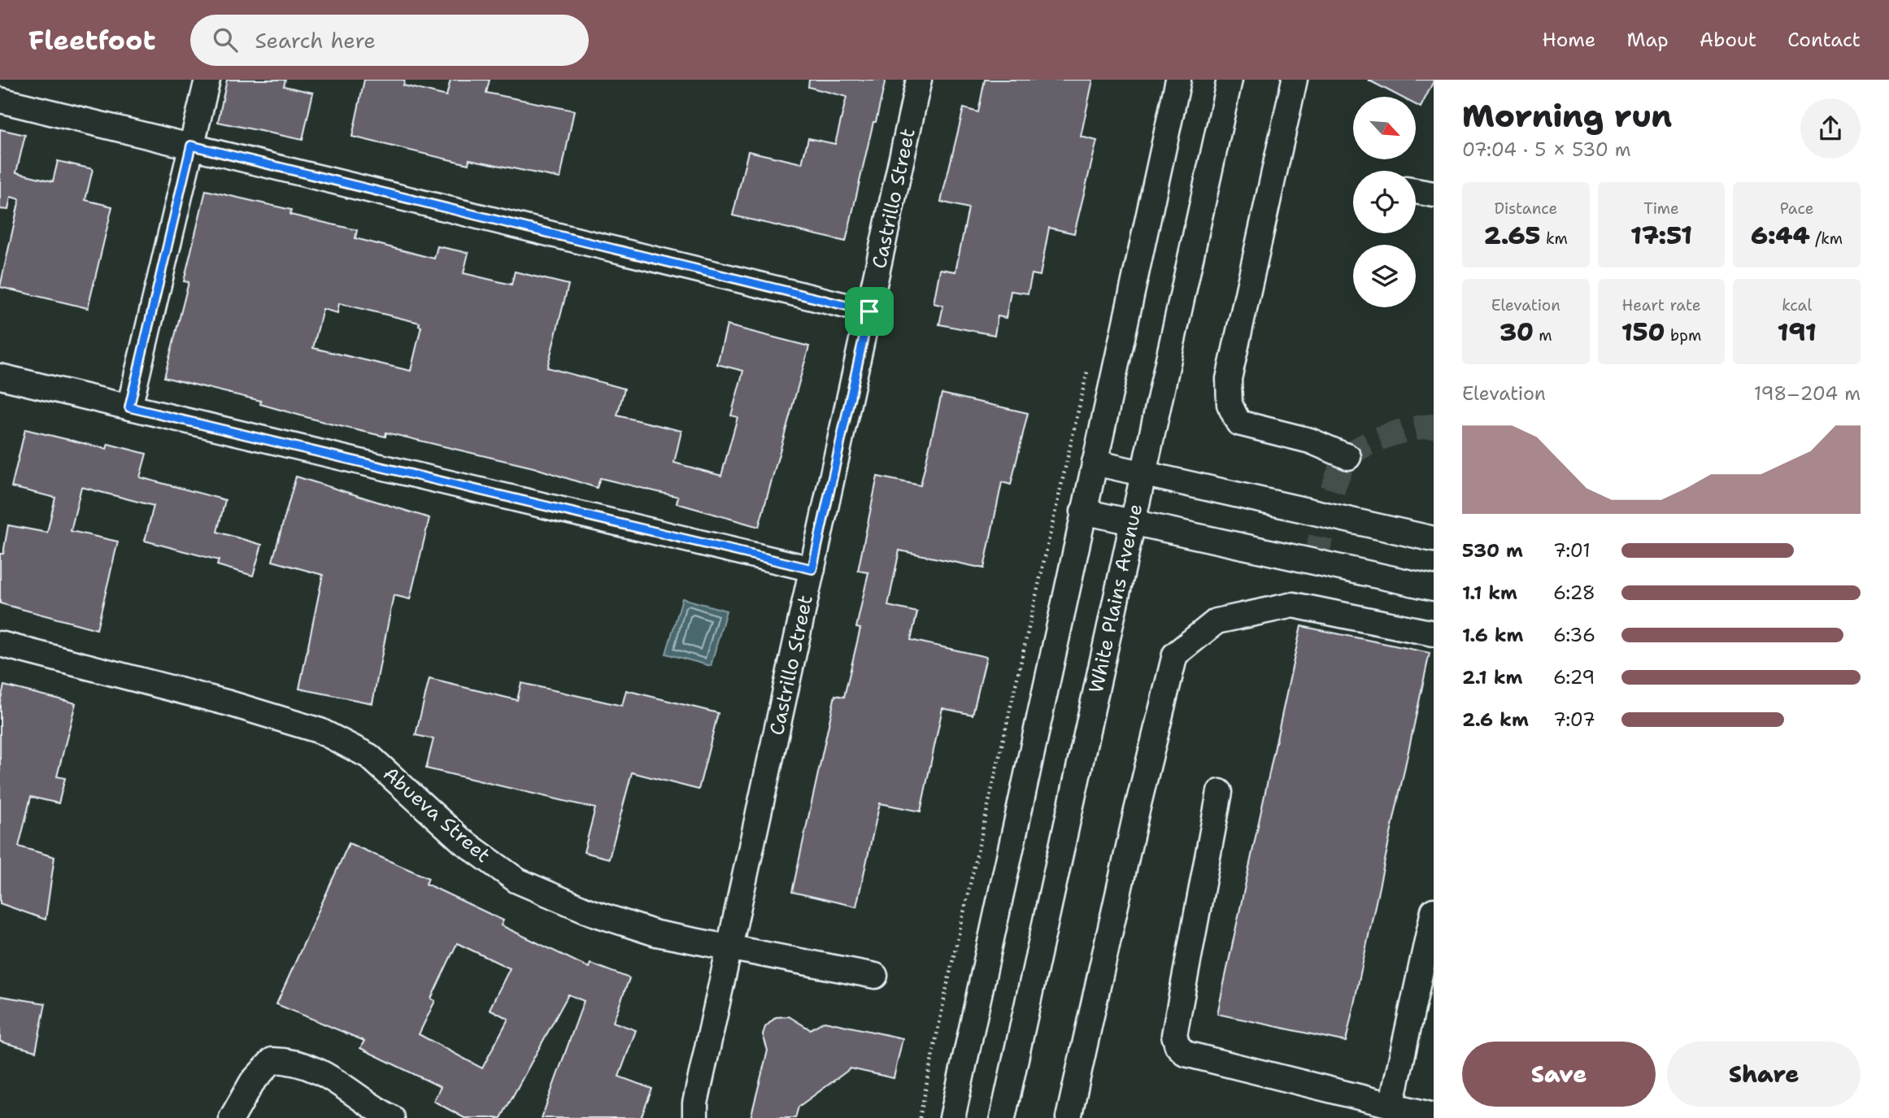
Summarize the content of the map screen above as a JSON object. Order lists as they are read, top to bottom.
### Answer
{
  "streets": {
    "street": ["Castrillo Street", "White Plains Avenue", "Abueva Street"]
  },
  "crossings": [
    ["Castrillo Street", "Abueva Street"]
  ],
  "north": "bottom right",
  "page": {
    "header": "Fleetfoot",
    "search": "Search here",
    "nav": [
      "Home",
      "Map",
      "About",
      "Contact"
    ],
    "heading": ["Morning run", "07:04 · 5 × 530 m"],
    "stats": [
      ["Distance", "2.65 km"],
      ["Time", "17:51"],
      ["Pace", "6:44 /km"],
      ["Elevation", "30 m"],
      ["Heart rate", "150 bpm"],
      ["kcal", "191"]
    ],
    "chart": ["Elevation", "198–204 m"],
    "list": [
      {
        "name": "530 m",
        "note": "7:01"
      },
      {
        "name": "1.1 km",
        "note": "6:28"
      },
      {
        "name": "1.6 km",
        "note": "6:36"
      },
      {
        "name": "2.1 km",
        "note": "6:29"
      },
      {
        "name": "2.6 km",
        "note": "7:07"
      }
    ],
    "buttons": ["Save", "Share"]
  }
}
